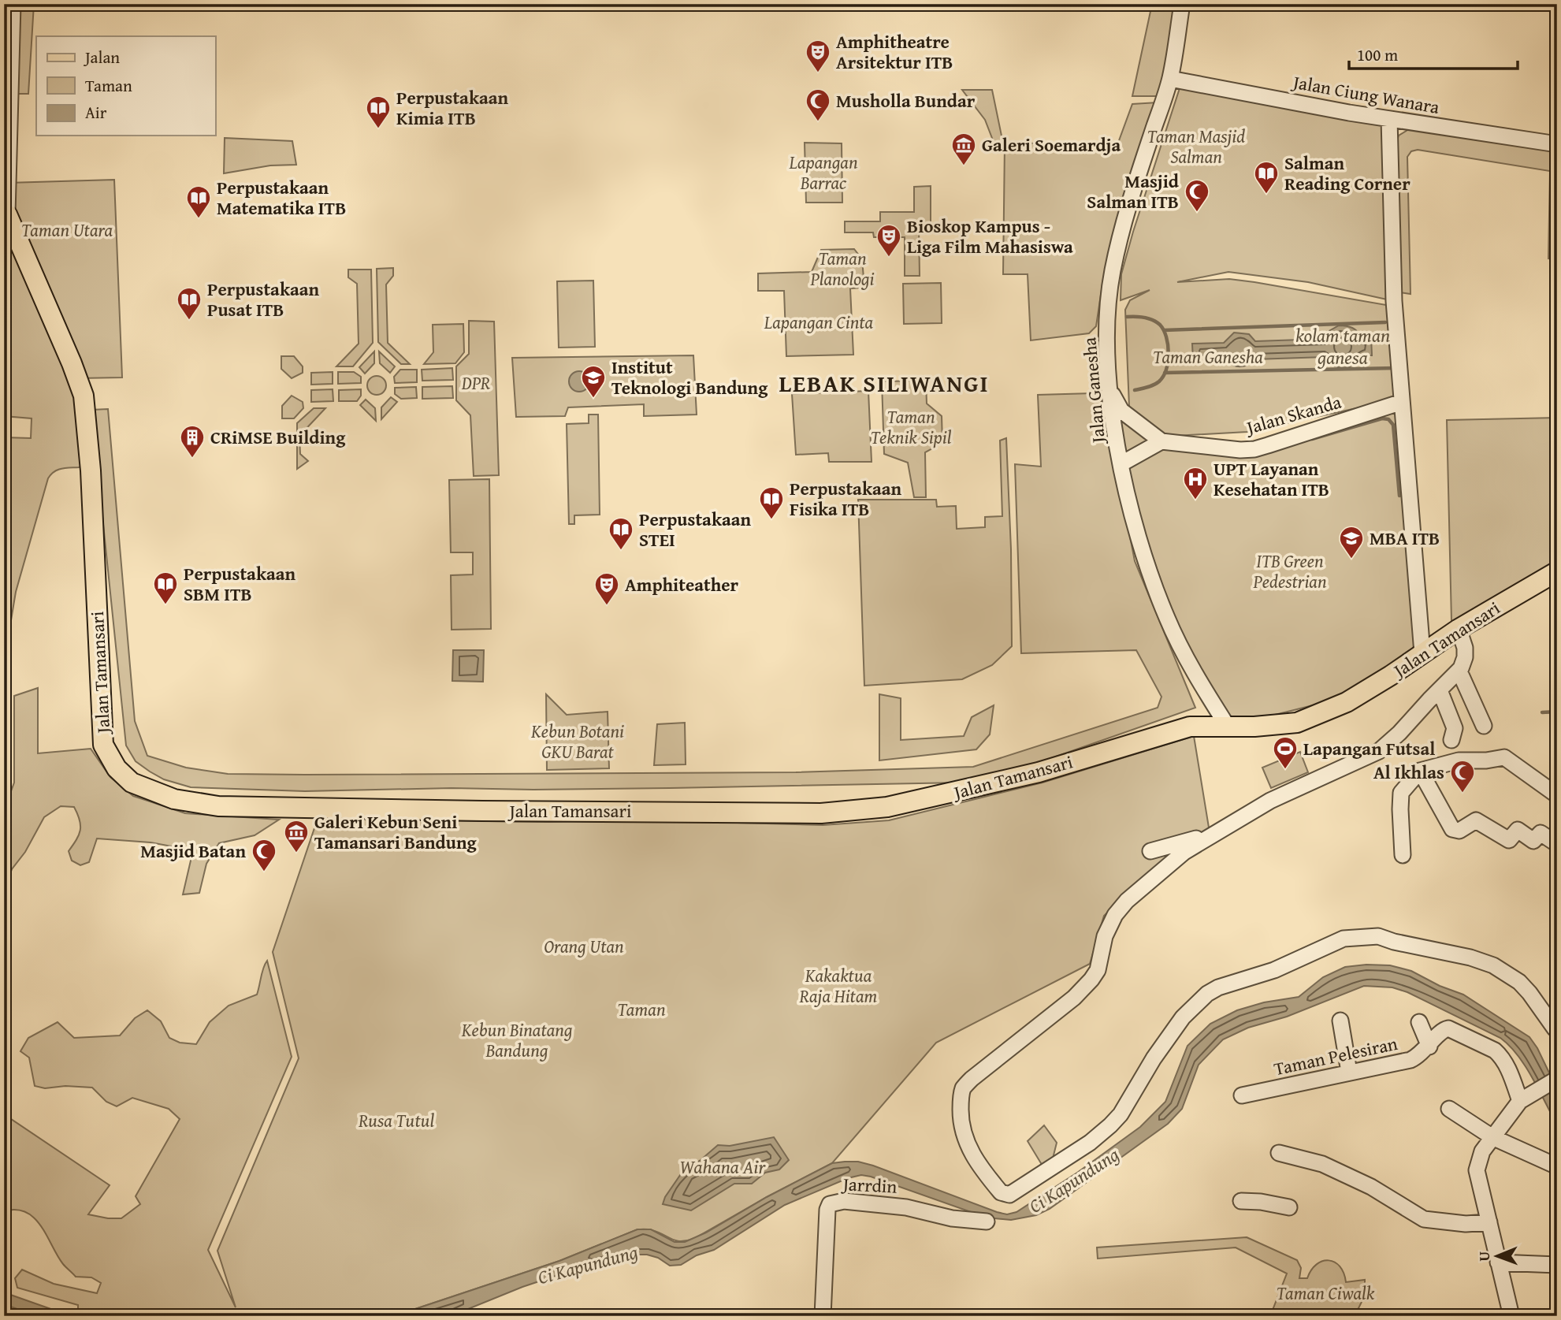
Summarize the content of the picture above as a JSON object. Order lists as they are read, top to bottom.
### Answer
{
  "streets": {
    "main road": ["Jalan Tamansari"],
    "street": [
      "Jalan Ciung Wanara",
      "Jalan Ganesha",
      "Jalan Skanda",
      "Taman Pelesiran",
      "Jarrdin"
    ]
  },
  "crossings": [
    ["Jalan Ciung Wanara", "Jalan Ganesha"],
    ["Jalan Ganesha", "Jalan Tamansari"]
  ],
  "districts": ["LEBAK SILIWANGI"],
  "water": ["kolam taman ganesa", "Wahana Air", "Ci Kapundung"],
  "parks": [
    "Taman Masjid Salman",
    "Lapangan Barrac",
    "Taman Utara",
    "Taman Planologi",
    "Lapangan Cinta",
    "Taman Ganesha",
    "DPR",
    "Taman Teknik Sipil",
    "ITB Green Pedestrian",
    "Kebun Botani GKU Barat",
    "Orang Utan",
    "Kakaktua Raja Hitam",
    "Taman",
    "Kebun Binatang Bandung",
    "Rusa Tutul",
    "Taman Ciwalk"
  ],
  "places": {
    "theatre": ["Amphitheatre Arsitektur ITB", "Bioskop Kampus - Liga Film Mahasiswa", "Amphiteather"],
    "mosque": [
      "Musholla Bundar",
      "Masjid Salman ITB",
      "Al Ikhlas",
      "Masjid Batan"
    ],
    "library": [
      "Perpustakaan Kimia ITB",
      "Salman Reading Corner",
      "Perpustakaan Matematika ITB",
      "Perpustakaan Pusat ITB",
      "Perpustakaan Fisika ITB",
      "Perpustakaan STEI",
      "Perpustakaan SBM ITB"
    ],
    "museum": ["Galeri Soemardja", "Galeri Kebun Seni Tamansari Bandung"],
    "school or university": ["Institut Teknologi Bandung", "MBA ITB"],
    "building": ["CRiMSE Building"],
    "hospital": ["UPT Layanan Kesehatan ITB"],
    "sports": ["Lapangan Futsal"]
  },
  "legend": ["Jalan", "Taman", "Air"],
  "scale_bar": "100 m",
  "north": "left"
}
